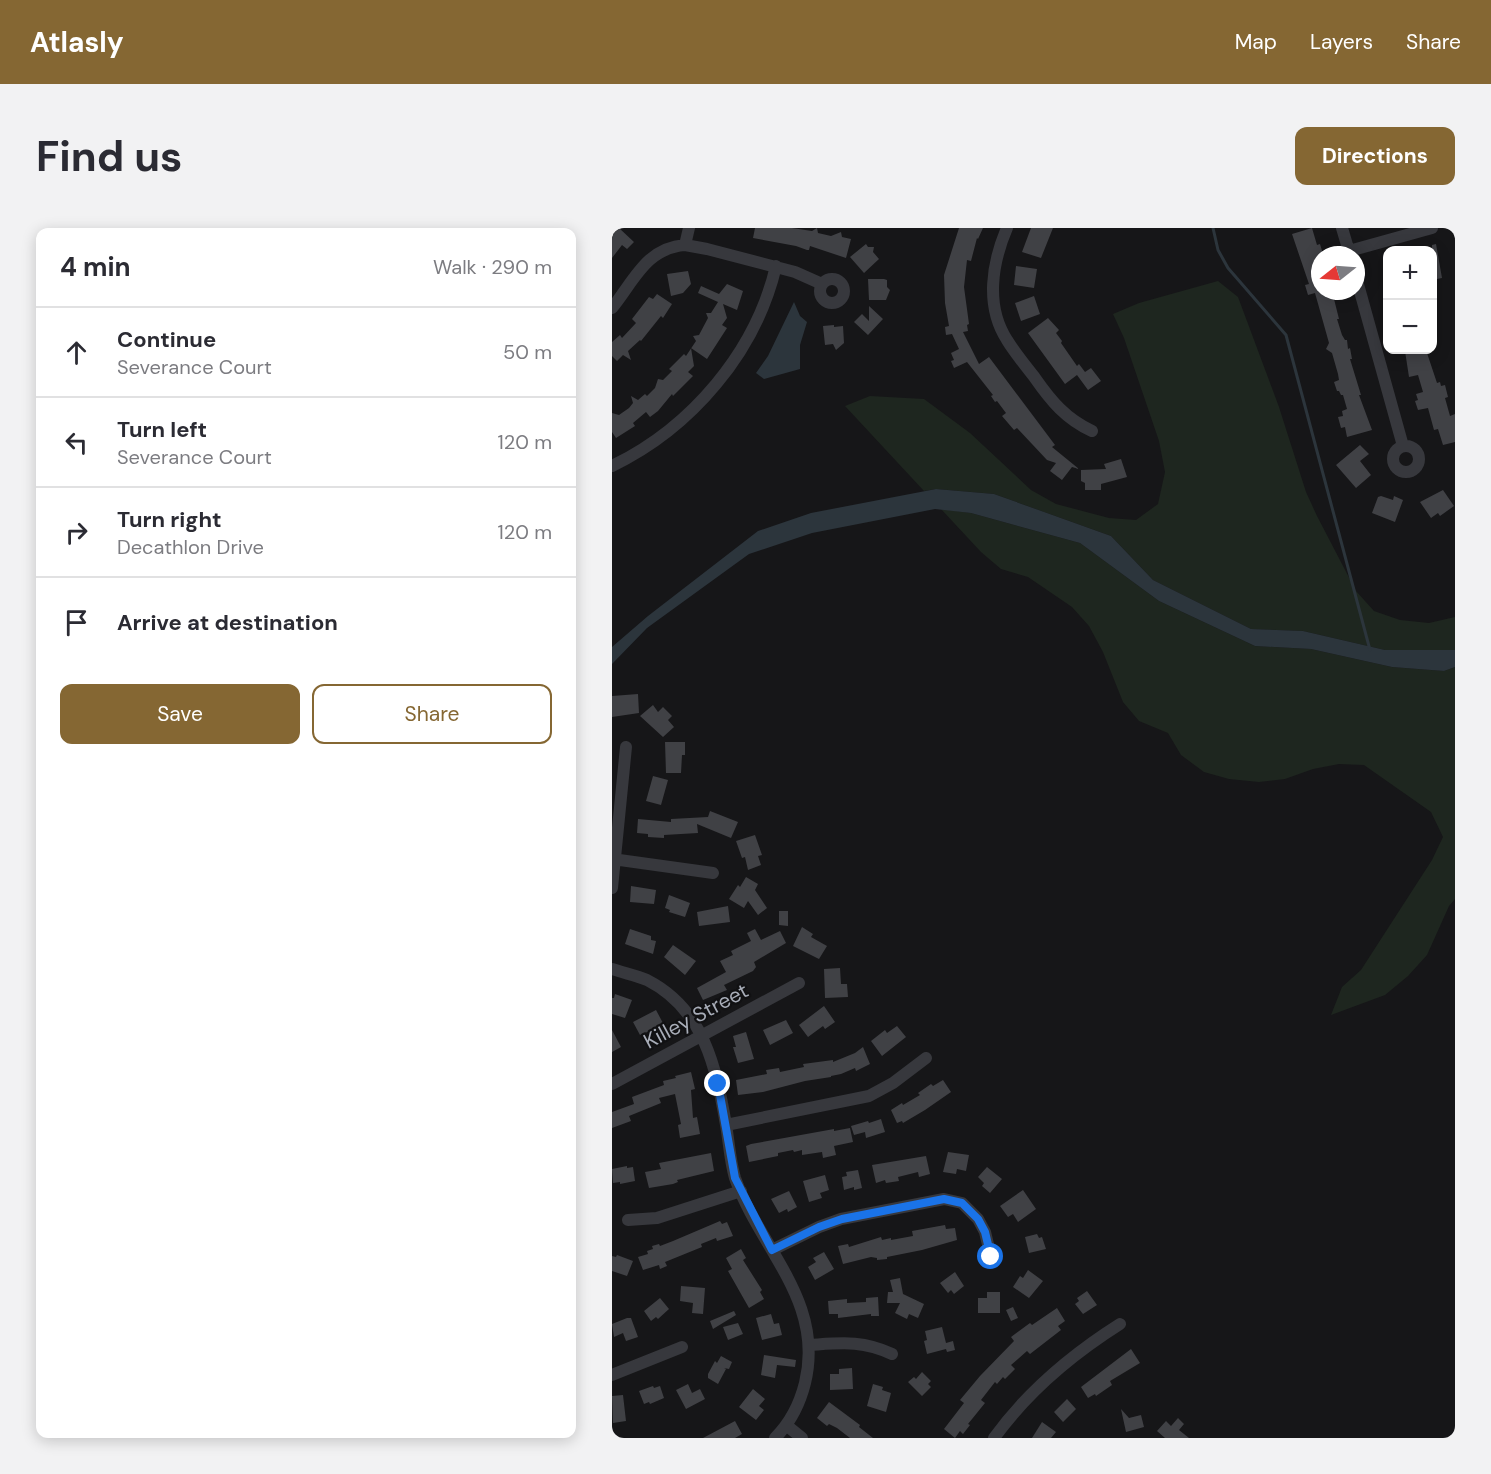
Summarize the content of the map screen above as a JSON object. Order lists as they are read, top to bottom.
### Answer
{
  "streets": {
    "street": ["Killey Street"]
  },
  "north": "left",
  "page": {
    "header": "Atlasly",
    "nav": ["Map", "Layers", "Share"],
    "buttons": [
      "Directions",
      ["Save", "Share"]
    ],
    "title": "Find us",
    "heading": ["4 min", "Walk · 290 m"],
    "map_buttons": ["+", "−"],
    "list": [
      ["Continue", "Severance Court", "50 m"],
      ["Turn left", "Severance Court", "120 m"],
      ["Turn right", "Decathlon Drive", "120 m"],
      "Arrive at destination"
    ]
  }
}
